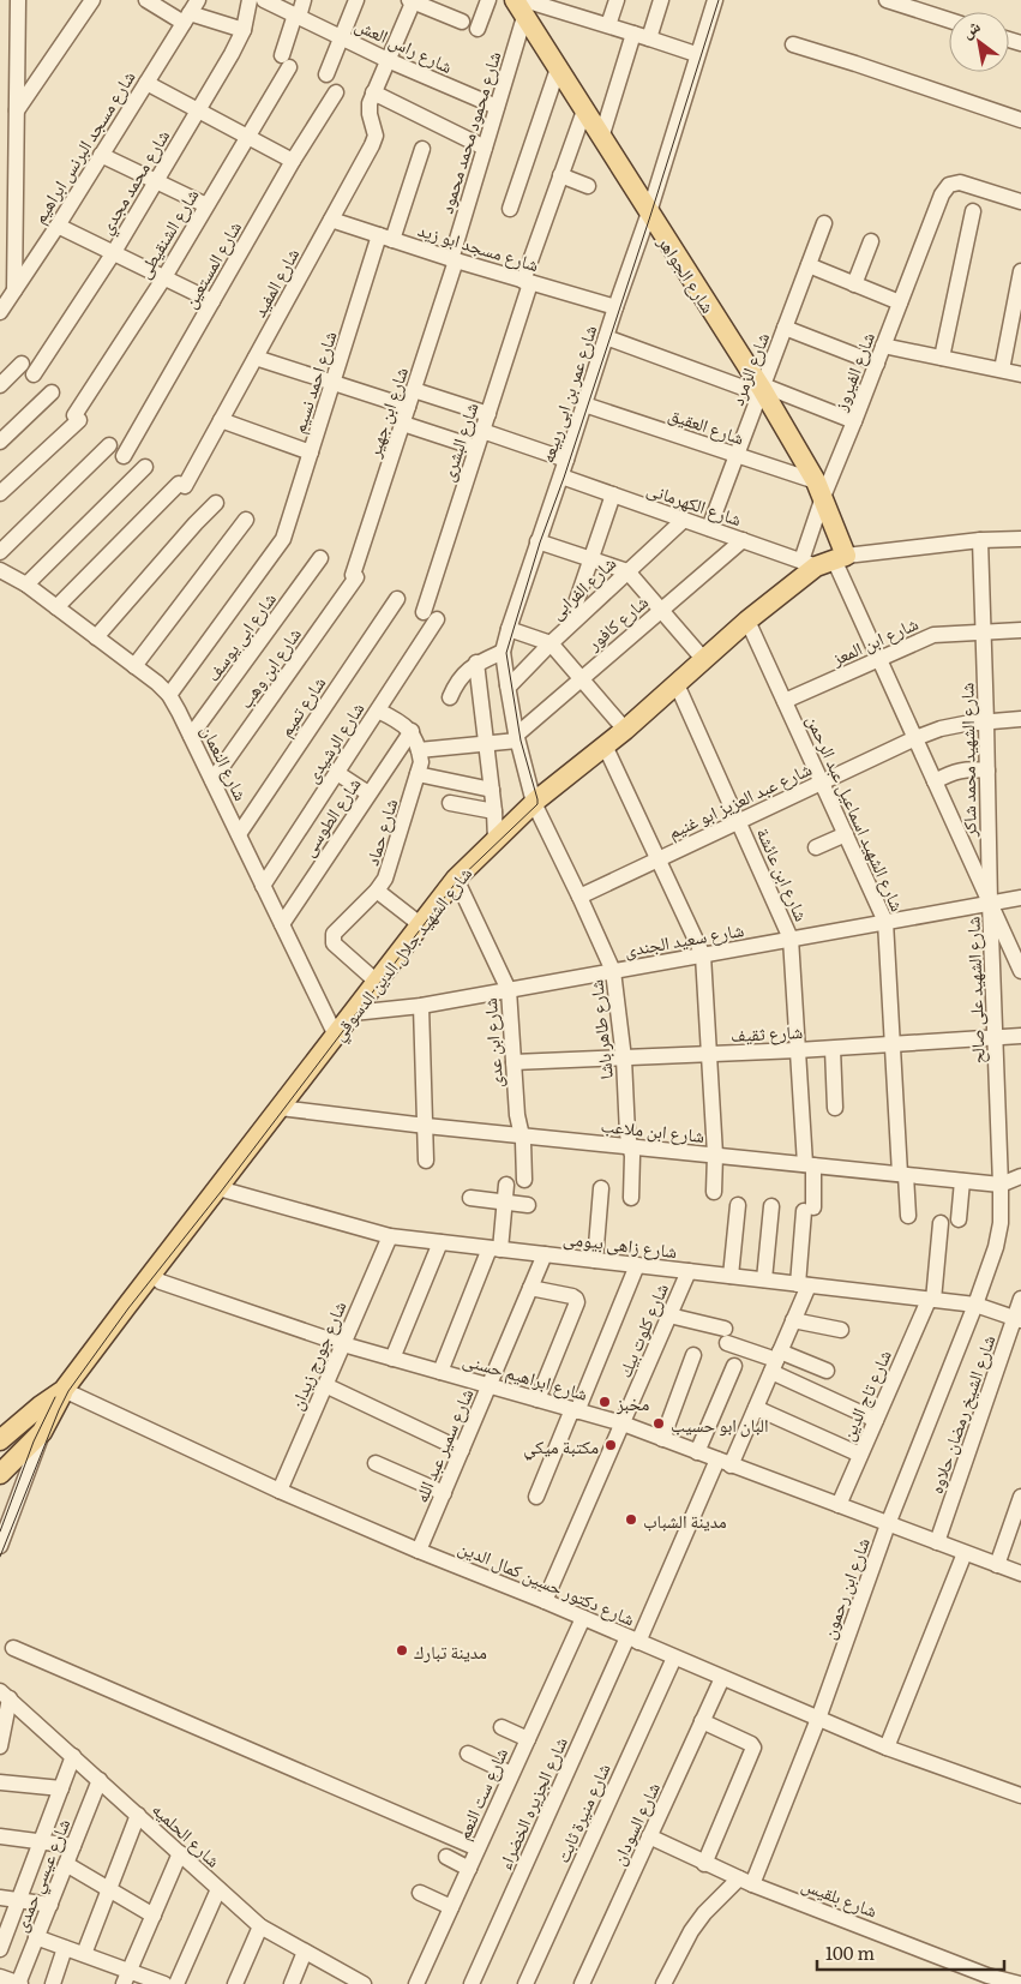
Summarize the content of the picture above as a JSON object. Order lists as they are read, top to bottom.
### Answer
{
  "streets": {
    "main road": ["شارع الجواهر", "شارع الشهيد جلال الدين الدسوقي"],
    "street": [
      "شارع راس العش",
      "شارع محمود محمد محمود",
      "شارع مسجد البرنس ابراهيم",
      "شارع محمد مجدي",
      "شارع الشنقيطى",
      "شارع مسجد ابو زيد",
      "شارع المستعين",
      "شارع المفيد",
      "شارع الزمرد",
      "شارع الفيروز",
      "شارع احمد نسيم",
      "شارع عمر بن ابى ربيعه",
      "شارع ابن جهير",
      "شارع العقيق",
      "شارع البشرى",
      "شارع الكهرمانى",
      "شارع الفرابى",
      "شارع كافور",
      "شارع ابى يوسف",
      "شارع ابن المعز",
      "شارع ابن وهب",
      "شارع تميم",
      "شارع الرشيدى",
      "شارع الشهيد محمد شاكر",
      "شارع النعمان",
      "شارع عبد العزيز ابو غنيم",
      "شارع الشهيد اسماعيل عبد الرحمن",
      "شارع الطوسى",
      "شارع حماد",
      "شارع ابن عائشة",
      "شارع سعيد الجندى",
      "شارع الشهيد على صالح",
      "شارع طاهر باشا",
      "شارع ثقيف",
      "شارع ابن عدى",
      "شارع ابن ملاعب",
      "شارع زاهى بيومى",
      "شارع كلوت بيك",
      "شارع جورج زيدان",
      "شارع ابراهيم حسنى",
      "شارع تاج الدين",
      "شارع الشيخ رمضان حلاوه",
      "شارع سمير عبد الله",
      "شارع دكتور حسين كمال الدين",
      "شارع ابن رحمون",
      "شارع ست النعم",
      "شارع الجزيره الخضراء",
      "شارع منيرة ثابت",
      "شارع السودان",
      "شارع الحلميه",
      "شارع عيسي حمدى",
      "شارع بلقيس"
    ]
  },
  "crossings": [
    ["شارع راس العش", "شارع محمود محمد محمود"],
    ["شارع راس العش", "شارع الشنقيطى"],
    ["شارع راس العش", "شارع المفيد"],
    ["شارع محمود محمد محمود", "شارع مسجد ابو زيد"],
    ["شارع محمود محمد محمود", "شارع الجواهر"],
    ["شارع محمود محمد محمود", "شارع ابن جهير"],
    ["شارع مسجد ابو زيد", "شارع المفيد"],
    ["شارع مسجد ابو زيد", "شارع احمد نسيم"],
    ["شارع مسجد ابو زيد", "شارع عمر بن ابى ربيعه"],
    ["شارع مسجد ابو زيد", "شارع ابن جهير"],
    ["شارع مسجد ابو زيد", "شارع البشرى"],
    ["شارع الجواهر", "شارع الزمرد"],
    ["شارع الجواهر", "شارع الفيروز"],
    ["شارع الجواهر", "شارع عمر بن ابى ربيعه"],
    ["شارع الجواهر", "شارع العقيق"],
    ["شارع الجواهر", "شارع البشرى"],
    ["شارع الجواهر", "شارع الكهرمانى"],
    ["شارع الجواهر", "شارع الشهيد جلال الدين الدسوقي"],
    ["شارع الجواهر", "شارع الشهيد على صالح"],
    ["شارع المفيد", "شارع النعمان"],
    ["شارع الزمرد", "شارع العقيق"],
    ["شارع الزمرد", "شارع الكهرمانى"],
    ["شارع الفيروز", "شارع العقيق"],
    ["شارع الفيروز", "شارع الكهرمانى"],
    ["شارع الفيروز", "شارع الشهيد جلال الدين الدسوقي"],
    ["شارع الفيروز", "شارع الشهيد على صالح"],
    ["شارع احمد نسيم", "شارع النعمان"],
    ["شارع عمر بن ابى ربيعه", "شارع العقيق"],
    ["شارع عمر بن ابى ربيعه", "شارع الكهرمانى"],
    ["شارع عمر بن ابى ربيعه", "شارع الفرابى"],
    ["شارع عمر بن ابى ربيعه", "شارع كافور"],
    ["شارع عمر بن ابى ربيعه", "شارع الشهيد جلال الدين الدسوقي"],
    ["شارع عمر بن ابى ربيعه", "شارع طاهر باشا"],
    ["شارع ابن جهير", "شارع ابن وهب"],
    ["شارع البشرى", "شارع الرشيدى"],
    ["شارع الكهرمانى", "شارع الفرابى"],
    ["شارع الكهرمانى", "شارع كافور"],
    ["شارع الكهرمانى", "شارع الشهيد جلال الدين الدسوقي"],
    ["شارع الكهرمانى", "شارع الشهيد على صالح"],
    ["شارع ابى يوسف", "شارع النعمان"],
    ["شارع ابن المعز", "شارع الشهيد محمد شاكر"],
    ["شارع ابن المعز", "شارع الشهيد اسماعيل عبد الرحمن"],
    ["شارع ابن المعز", "شارع الشهيد على صالح"],
    ["شارع ابن وهب", "شارع النعمان"],
    ["شارع تميم", "شارع النعمان"],
    ["شارع الرشيدى", "شارع النعمان"],
    ["شارع الشهيد محمد شاكر", "شارع عبد العزيز ابو غنيم"],
    ["شارع الشهيد محمد شاكر", "شارع سعيد الجندى"],
    ["شارع الشهيد محمد شاكر", "شارع الشهيد على صالح"],
    ["شارع النعمان", "شارع الطوسى"],
    ["شارع النعمان", "شارع الشهيد جلال الدين الدسوقي"],
    ["شارع عبد العزيز ابو غنيم", "شارع الشهيد اسماعيل عبد الرحمن"],
    ["شارع عبد العزيز ابو غنيم", "شارع ابن عائشة"],
    ["شارع عبد العزيز ابو غنيم", "شارع الشهيد على صالح"],
    ["شارع عبد العزيز ابو غنيم", "شارع طاهر باشا"],
    ["شارع الشهيد اسماعيل عبد الرحمن", "شارع سعيد الجندى"],
    ["شارع الشهيد اسماعيل عبد الرحمن", "شارع الشهيد جلال الدين الدسوقي"],
    ["شارع الشهيد اسماعيل عبد الرحمن", "شارع ثقيف"],
    ["شارع الشهيد اسماعيل عبد الرحمن", "شارع ابن ملاعب"],
    ["شارع الطوسى", "شارع حماد"],
    ["شارع حماد", "شارع الشهيد جلال الدين الدسوقي"],
    ["شارع ابن عائشة", "شارع سعيد الجندى"],
    ["شارع ابن عائشة", "شارع الشهيد جلال الدين الدسوقي"],
    ["شارع ابن عائشة", "شارع ثقيف"],
    ["شارع ابن عائشة", "شارع ابن ملاعب"],
    ["شارع ابن عائشة", "شارع زاهى بيومى"],
    ["شارع ابن عائشة", "شارع الجزيره الخضراء"],
    ["شارع سعيد الجندى", "شارع الشهيد جلال الدين الدسوقي"],
    ["شارع سعيد الجندى", "شارع الشهيد على صالح"],
    ["شارع سعيد الجندى", "شارع طاهر باشا"],
    ["شارع سعيد الجندى", "شارع ابن عدى"],
    ["شارع الشهيد جلال الدين الدسوقي", "شارع الشهيد على صالح"],
    ["شارع الشهيد جلال الدين الدسوقي", "شارع طاهر باشا"],
    ["شارع الشهيد جلال الدين الدسوقي", "شارع ابن عدى"],
    ["شارع الشهيد جلال الدين الدسوقي", "شارع ابن ملاعب"],
    ["شارع الشهيد جلال الدين الدسوقي", "شارع زاهى بيومى"],
    ["شارع الشهيد جلال الدين الدسوقي", "شارع ابراهيم حسنى"],
    ["شارع الشهيد جلال الدين الدسوقي", "شارع دكتور حسين كمال الدين"],
    ["شارع الشهيد على صالح", "شارع ثقيف"],
    ["شارع الشهيد على صالح", "شارع ابن ملاعب"],
    ["شارع الشهيد على صالح", "شارع زاهى بيومى"],
    ["شارع الشهيد على صالح", "شارع ابن رحمون"],
    ["شارع طاهر باشا", "شارع ثقيف"],
    ["شارع طاهر باشا", "شارع ابن ملاعب"],
    ["شارع ثقيف", "شارع ابن عدى"],
    ["شارع ابن عدى", "شارع ابن ملاعب"],
    ["شارع زاهى بيومى", "شارع كلوت بيك"],
    ["شارع زاهى بيومى", "شارع جورج زيدان"],
    ["شارع زاهى بيومى", "شارع تاج الدين"],
    ["شارع زاهى بيومى", "شارع الشيخ رمضان حلاوه"],
    ["شارع زاهى بيومى", "شارع سمير عبد الله"],
    ["شارع زاهى بيومى", "شارع ابن رحمون"],
    ["شارع كلوت بيك", "شارع ابراهيم حسنى"],
    ["شارع كلوت بيك", "شارع دكتور حسين كمال الدين"],
    ["شارع جورج زيدان", "شارع ابراهيم حسنى"],
    ["شارع جورج زيدان", "شارع دكتور حسين كمال الدين"],
    ["شارع ابراهيم حسنى", "شارع تاج الدين"],
    ["شارع ابراهيم حسنى", "شارع الشيخ رمضان حلاوه"],
    ["شارع ابراهيم حسنى", "شارع سمير عبد الله"],
    ["شارع ابراهيم حسنى", "شارع ابن رحمون"],
    ["شارع ابراهيم حسنى", "شارع الجزيره الخضراء"],
    ["شارع سمير عبد الله", "شارع دكتور حسين كمال الدين"],
    ["شارع دكتور حسين كمال الدين", "شارع ابن رحمون"],
    ["شارع دكتور حسين كمال الدين", "شارع ست النعم"],
    ["شارع دكتور حسين كمال الدين", "شارع الجزيره الخضراء"],
    ["شارع دكتور حسين كمال الدين", "شارع منيرة ثابت"],
    ["شارع دكتور حسين كمال الدين", "شارع السودان"],
    ["شارع ابن رحمون", "شارع بلقيس"],
    ["شارع السودان", "شارع بلقيس"],
    ["شارع الحلميه", "شارع عيسي حمدى"]
  ],
  "places": [
    "مخبز",
    "البان ابو حسيب",
    "مكتبة ميكي",
    "مدينة الشباب",
    "مدينة تبارك"
  ],
  "scale_bar": "100 m",
  "north": "top left"
}
